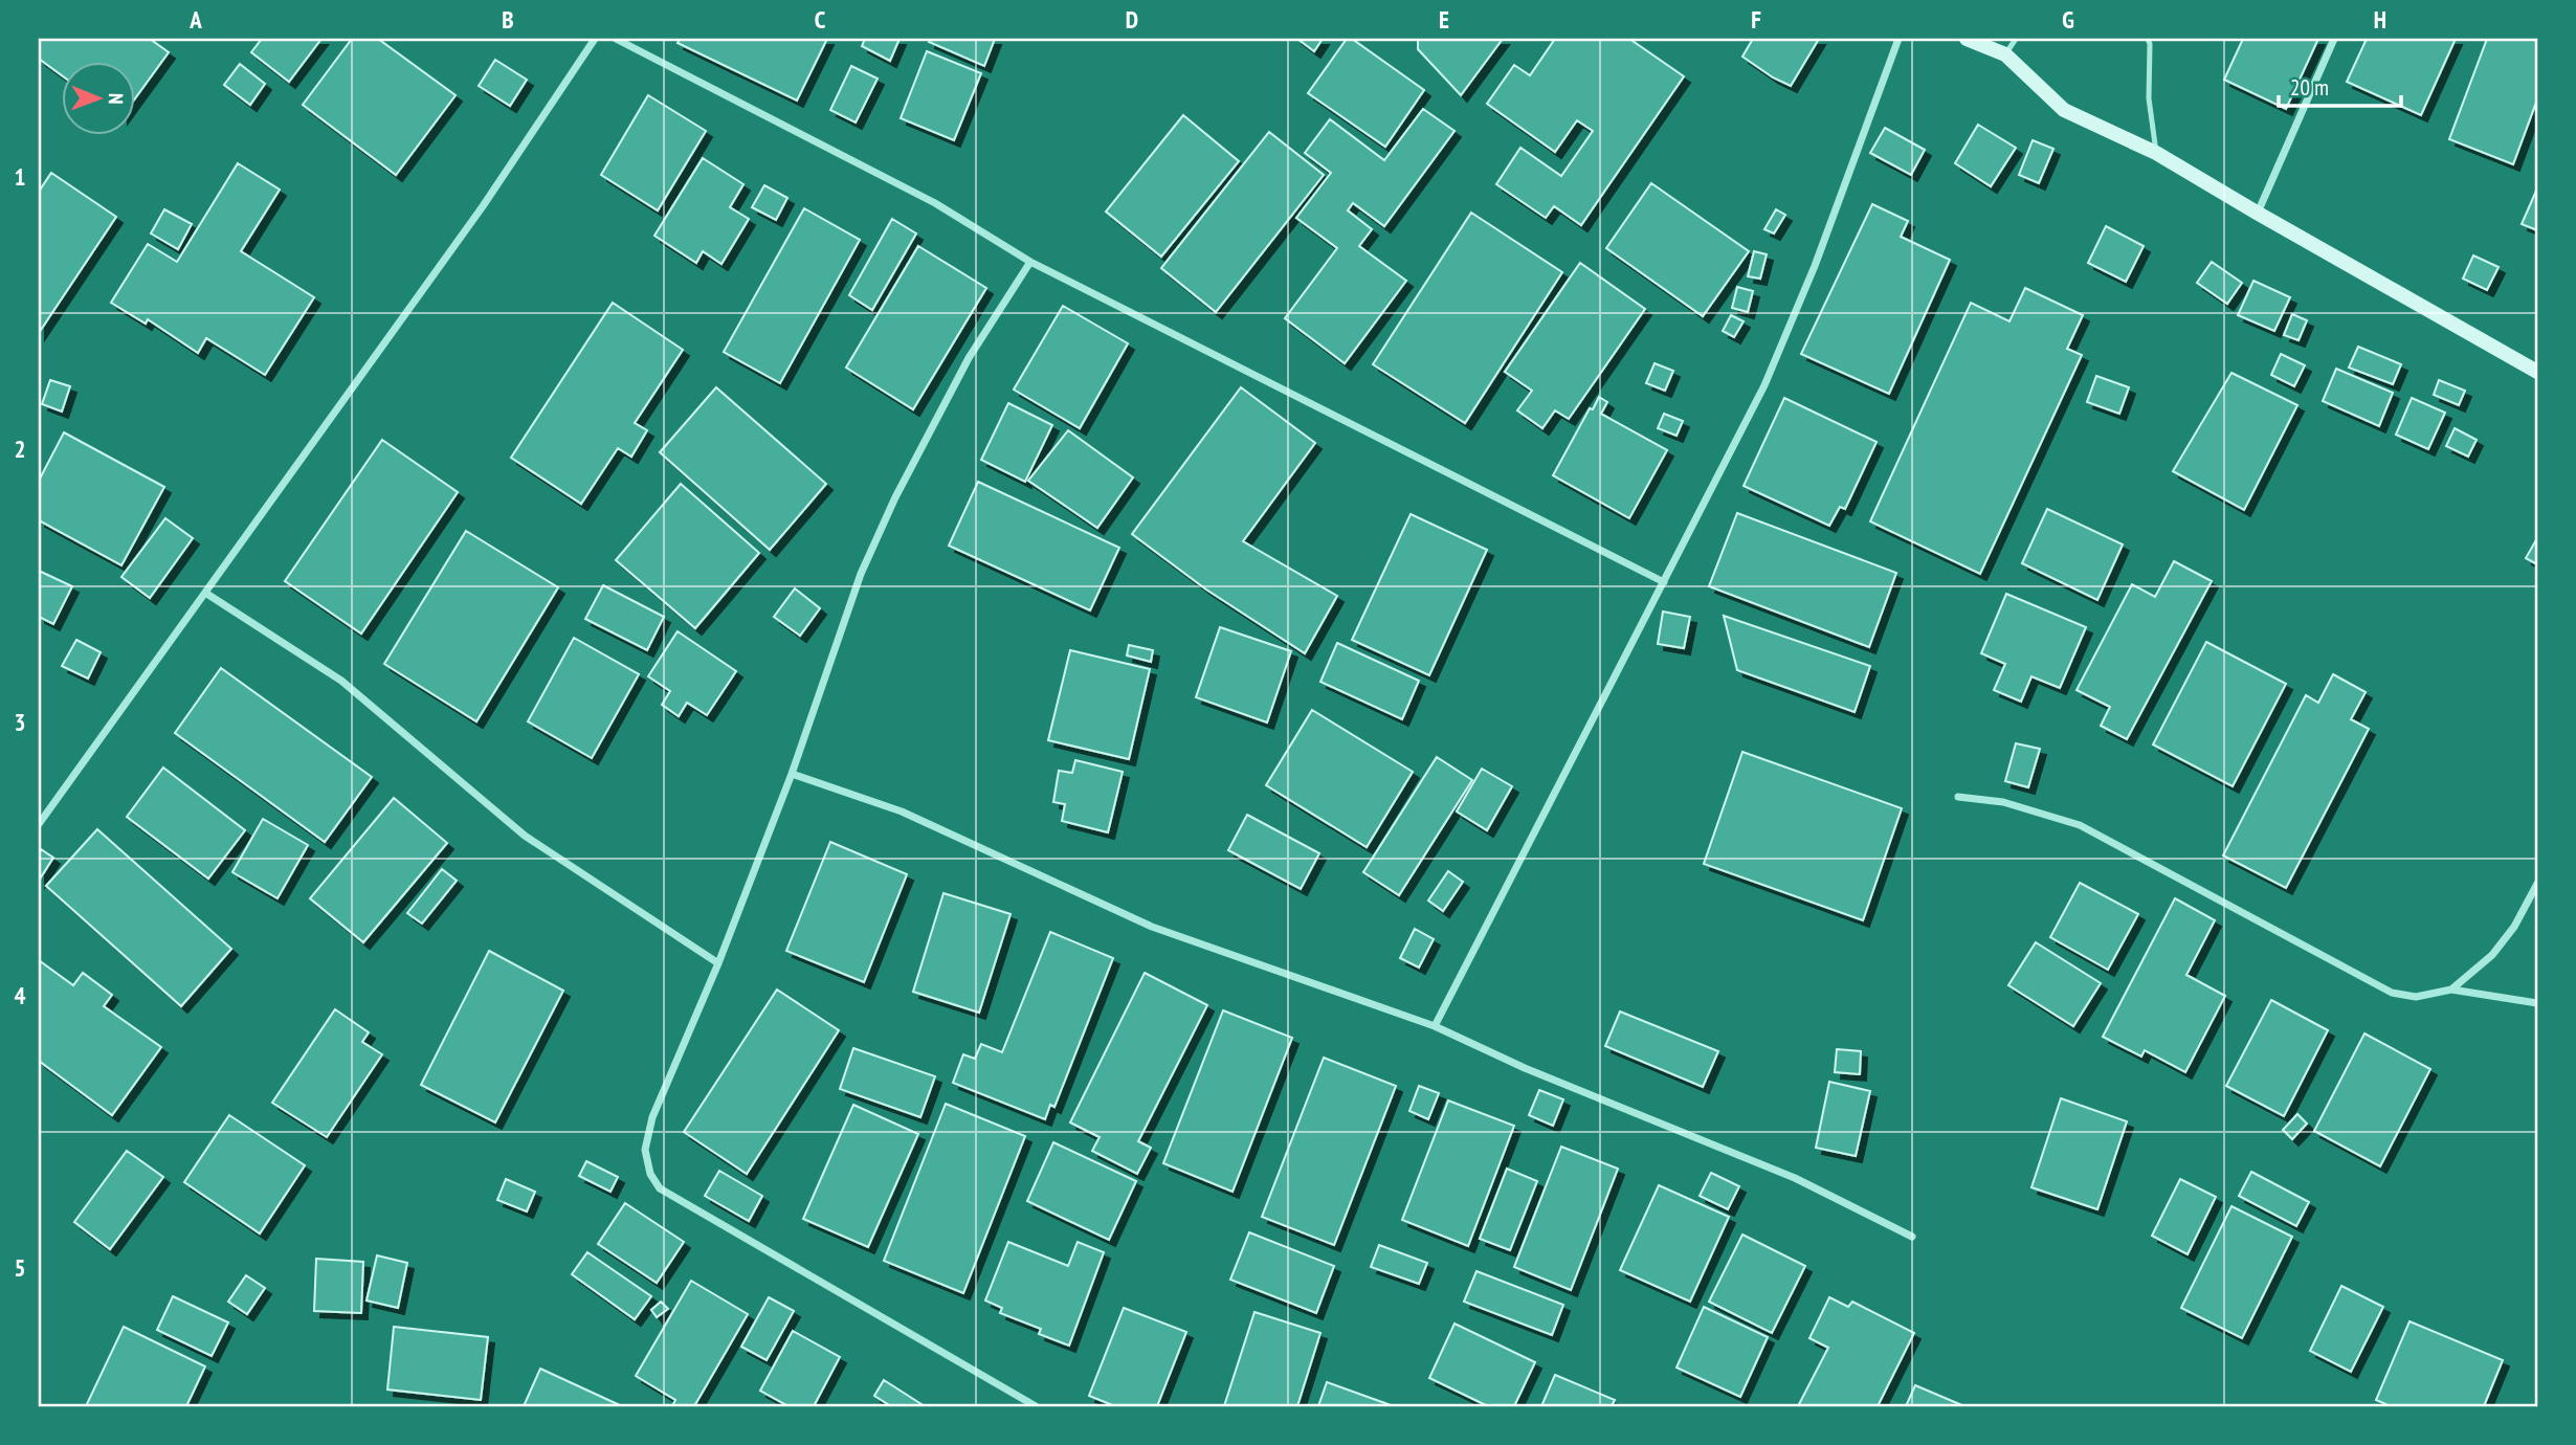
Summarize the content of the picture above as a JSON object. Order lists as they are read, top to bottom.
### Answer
{
  "scale_bar": "20 m",
  "north": "right",
  "grid": {
    "columns": [
      "A",
      "B",
      "C",
      "D",
      "E",
      "F",
      "G",
      "H"
    ],
    "rows": [
      "1",
      "2",
      "3",
      "4",
      "5"
    ]
  }
}
